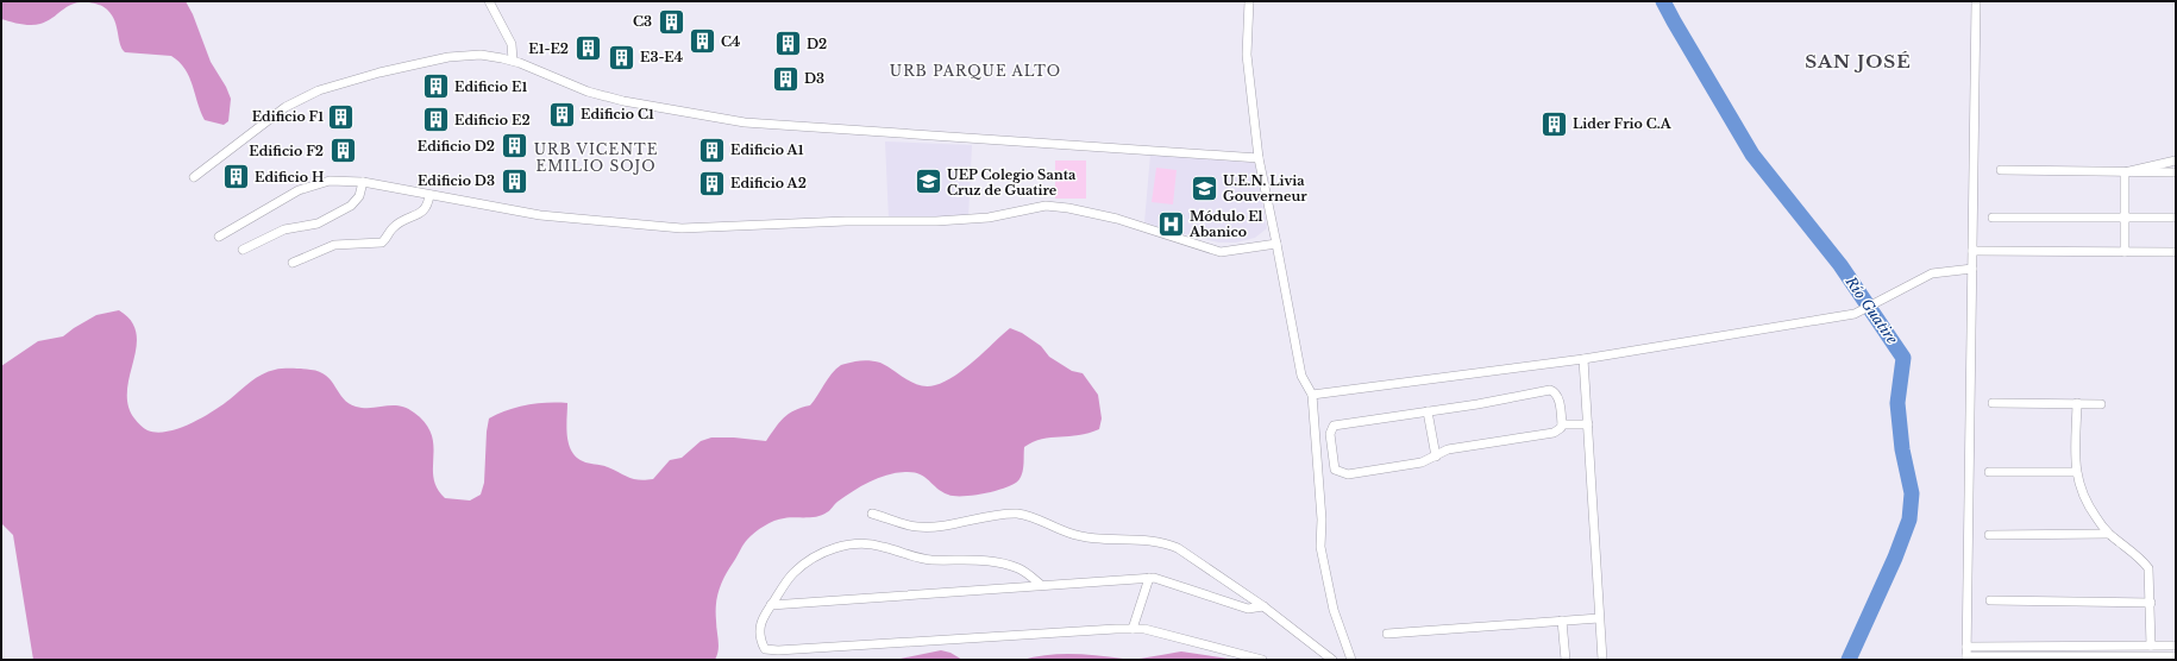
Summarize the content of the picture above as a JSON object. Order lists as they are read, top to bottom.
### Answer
{
  "districts": ["SAN JOSÉ", "URB PARQUE ALTO", "URB VICENTE EMILIO SOJO"],
  "water": ["Río Guatire"],
  "places": {
    "building": [
      "C3",
      "C4",
      "D2",
      "E1-E2",
      "E3-E4",
      "D3",
      "Edificio E1",
      "Edificio C1",
      "Edificio F1",
      "Edificio E2",
      "Lider Frio C.A",
      "Edificio D2",
      "Edificio A1",
      "Edificio F2",
      "Edificio H",
      "Edificio D3",
      "Edificio A2"
    ],
    "school or university": ["UEP Colegio Santa Cruz de Guatire", "U.E.N. Livia Gouverneur"],
    "hospital": ["Módulo El Abanico"]
  }
}
